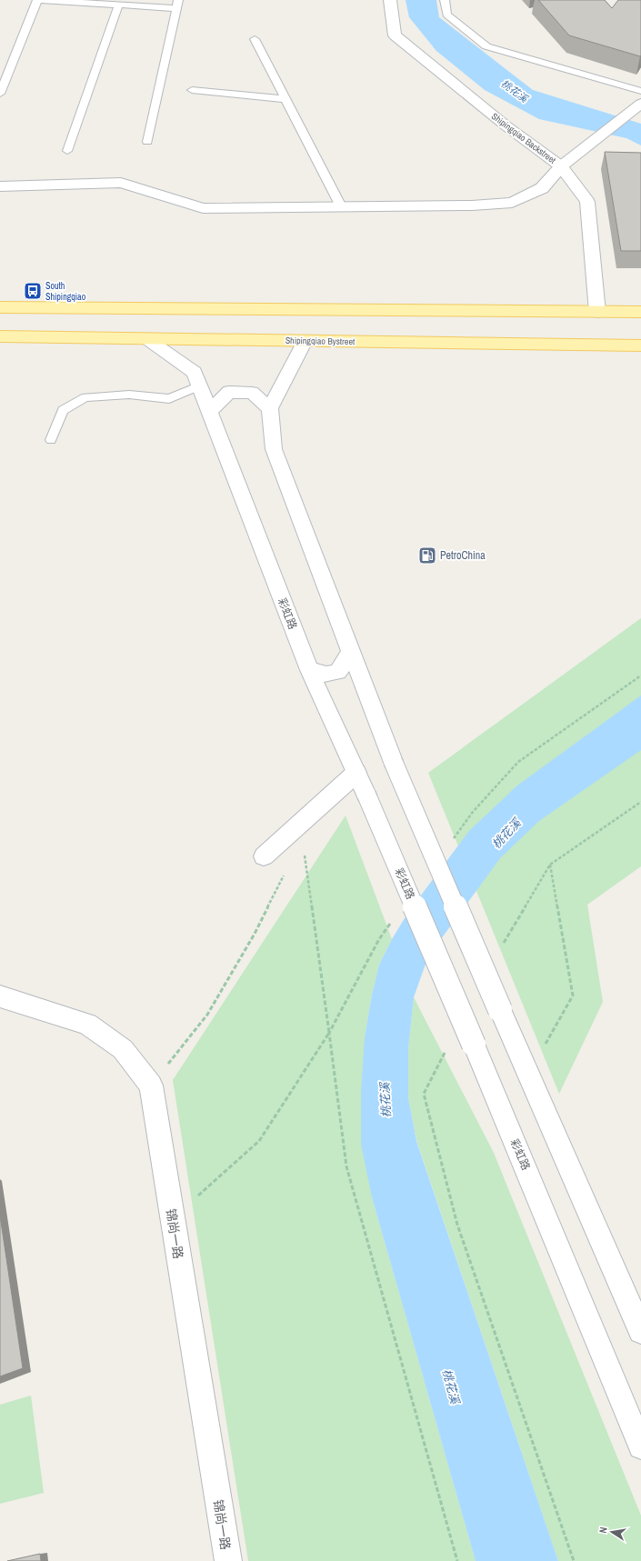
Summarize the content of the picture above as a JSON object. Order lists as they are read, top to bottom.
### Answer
{
  "streets": {
    "main road": [
      "Shipingqiao Backstreet",
      "Shipingqiao Bystreet",
      "彩虹路",
      "锦尚一路"
    ]
  },
  "crossings": [
    ["Shipingqiao Bystreet", "彩虹路"]
  ],
  "water": ["桃花溪"],
  "places": {
    "bus stop": ["South Shipingqiao"],
    "fuel station": ["PetroChina"]
  },
  "north": "left"
}
